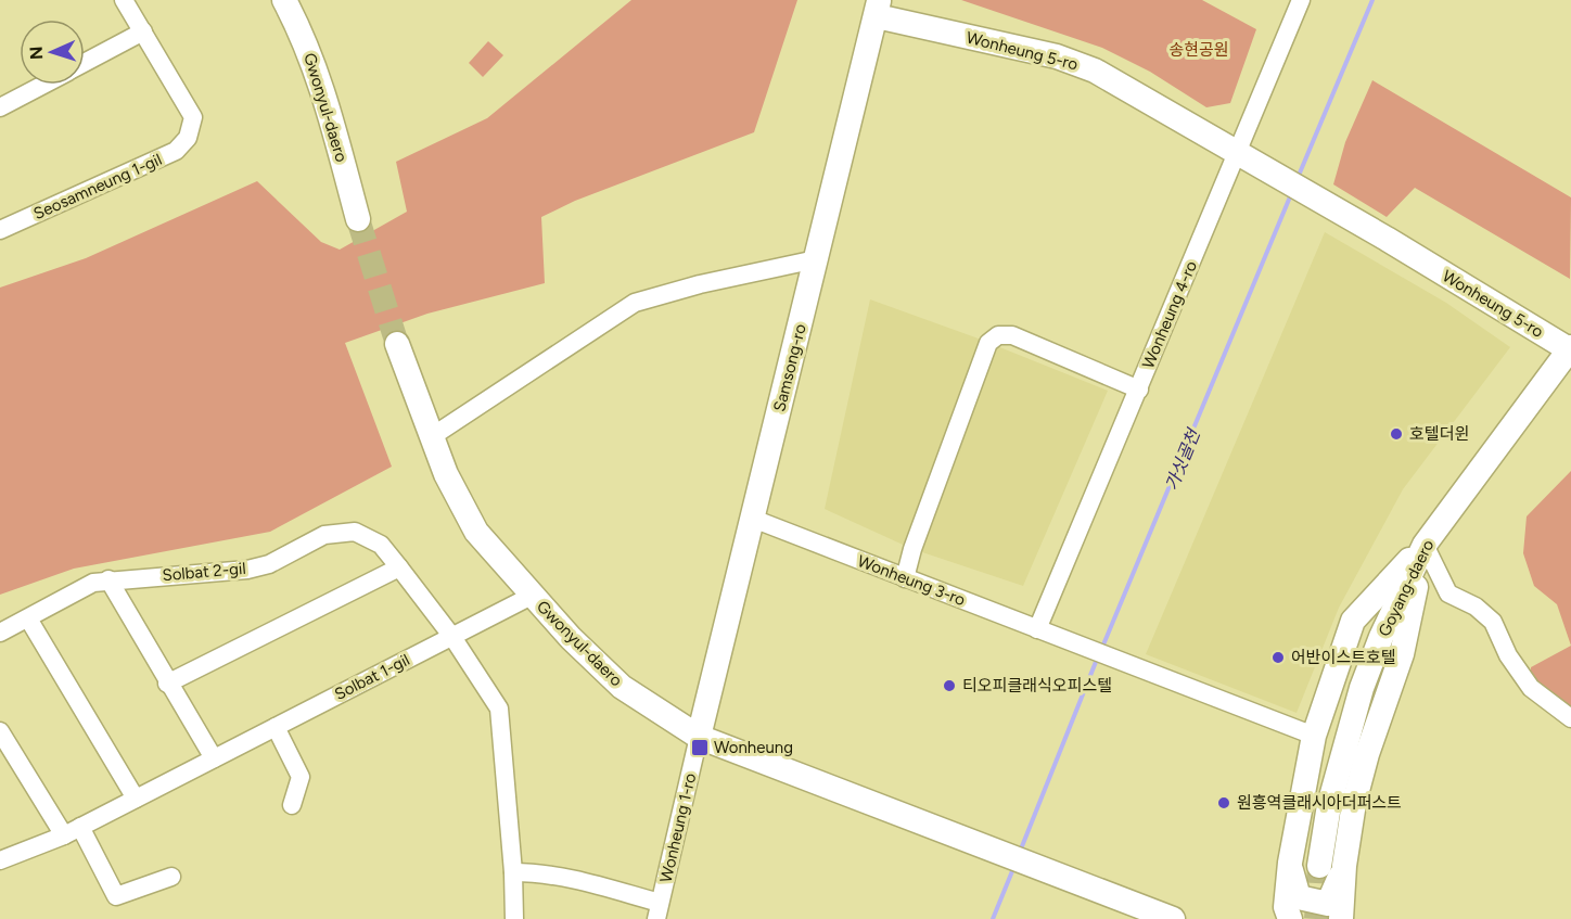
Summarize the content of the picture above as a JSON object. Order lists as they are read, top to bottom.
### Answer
{
  "streets": {
    "main road": [
      "Wonheung 5-ro",
      "Gwonyul-daero",
      "Samsong-ro",
      "Goyang-daero"
    ],
    "street": [
      "Seosamneung 1-gil",
      "Wonheung 4-ro",
      "Solbat 2-gil",
      "Wonheung 3-ro",
      "Solbat 1-gil",
      "Wonheung 1-ro"
    ]
  },
  "crossings": [
    ["Wonheung 5-ro", "Wonheung 4-ro"],
    ["Wonheung 5-ro", "Samsong-ro"],
    ["Wonheung 5-ro", "Goyang-daero"],
    ["Gwonyul-daero", "Samsong-ro"],
    ["Gwonyul-daero", "Solbat 1-gil"],
    ["Gwonyul-daero", "Wonheung 1-ro"],
    ["Wonheung 4-ro", "Wonheung 3-ro"],
    ["Samsong-ro", "Wonheung 3-ro"],
    ["Samsong-ro", "Wonheung 1-ro"],
    ["Solbat 2-gil", "Solbat 1-gil"]
  ],
  "water": ["가싯골천"],
  "parks": ["송현공원"],
  "places": {
    "other": [
      "호텔더윈",
      "어반이스트호텔",
      "티오피클래식오피스텔",
      "원흥역클래시아더퍼스트"
    ],
    "transit": ["Wonheung"]
  },
  "north": "left"
}
